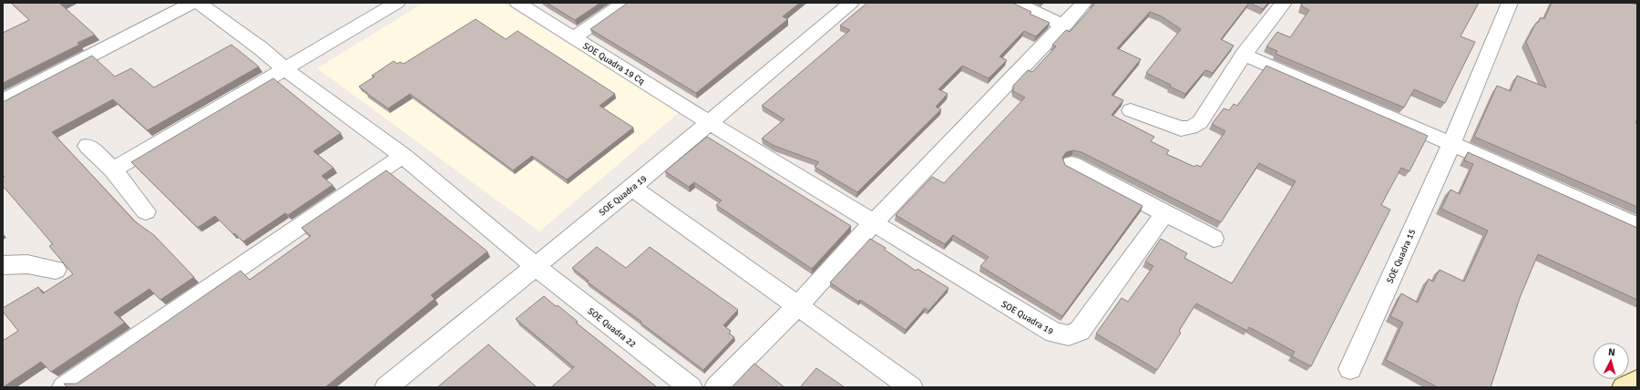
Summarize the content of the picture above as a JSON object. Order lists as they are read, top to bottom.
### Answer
{
  "streets": {
    "street": [
      "SOE Quadra 19 Cq",
      "SOE Quadra 19",
      "SOE Quadra 15",
      "SOE Quadra 22"
    ]
  },
  "crossings": [
    ["SOE Quadra 19 Cq", "SOE Quadra 19"],
    ["SOE Quadra 19", "SOE Quadra 22"]
  ],
  "north": "top"
}
